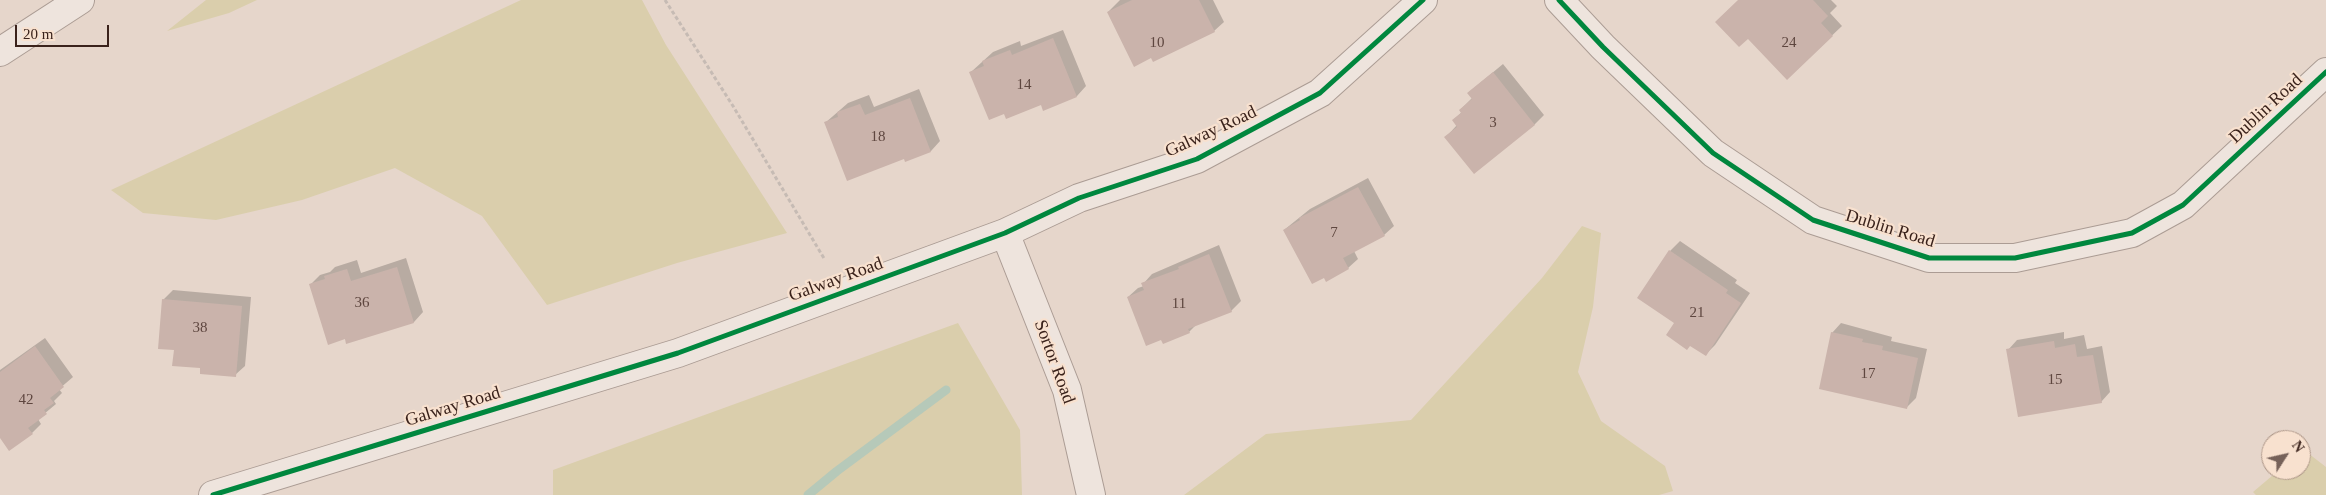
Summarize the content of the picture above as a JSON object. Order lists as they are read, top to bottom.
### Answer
{
  "streets": {
    "street": ["Dublin Road", "Galway Road", "Sortor Road"]
  },
  "crossings": [
    ["Galway Road", "Sortor Road"]
  ],
  "house_numbers": [
    "10",
    "24",
    "14",
    "3",
    "18",
    "7",
    "36",
    "11",
    "21",
    "38",
    "17",
    "15",
    "42"
  ],
  "scale_bar": "20 m",
  "north": "top right"
}
